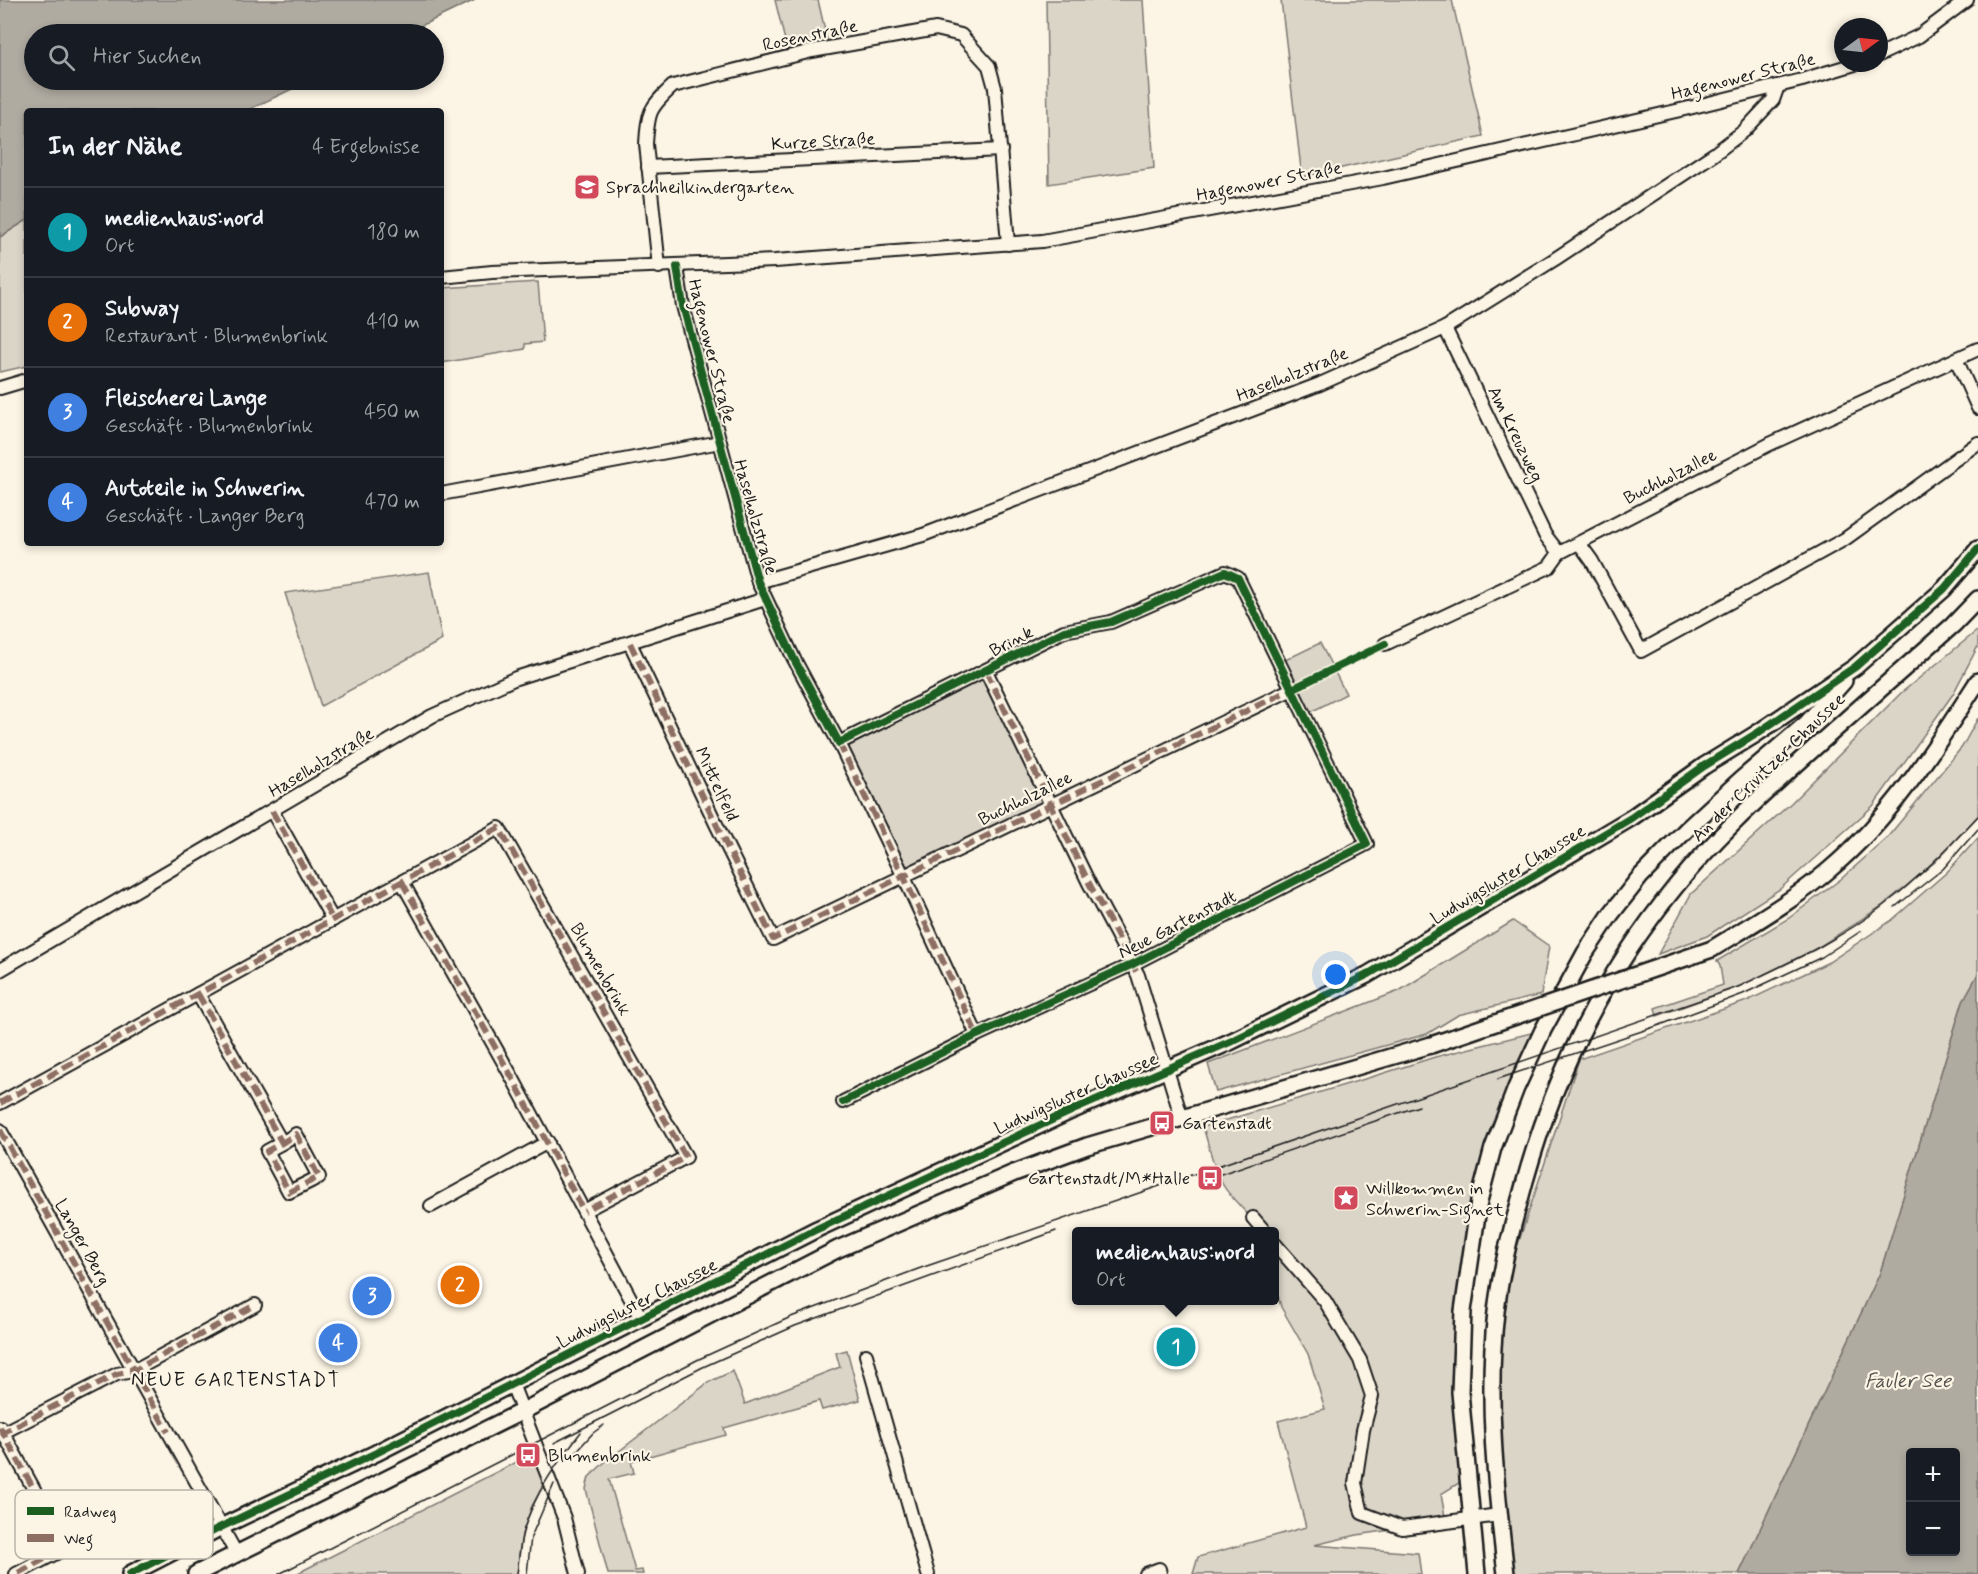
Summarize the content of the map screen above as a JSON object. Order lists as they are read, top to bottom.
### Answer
{
  "streets": {
    "street": [
      "Rosenstraße",
      "Hagenower Straße",
      "Kurze Straße",
      "Haselholzstraße",
      "Am Kreuzweg",
      "Buchholzallee",
      "Brink",
      "An der Crivitzer Chaussee",
      "Mittelfeld",
      "Ludwigsluster Chaussee",
      "Neue Gartenstadt",
      "Blumenbrink",
      "Langer Berg"
    ]
  },
  "crossings": [
    ["Rosenstraße", "Hagenower Straße"],
    ["Rosenstraße", "Kurze Straße"],
    ["Hagenower Straße", "Haselholzstraße"],
    ["Haselholzstraße", "Am Kreuzweg"],
    ["Haselholzstraße", "Mittelfeld"],
    ["Am Kreuzweg", "Buchholzallee"],
    ["Buchholzallee", "Brink"],
    ["Buchholzallee", "Mittelfeld"],
    ["Buchholzallee", "Neue Gartenstadt"],
    ["Brink", "Neue Gartenstadt"],
    ["An der Crivitzer Chaussee", "Ludwigsluster Chaussee"],
    ["Ludwigsluster Chaussee", "Neue Gartenstadt"],
    ["Ludwigsluster Chaussee", "Langer Berg"]
  ],
  "districts": ["NEUE GARTENSTADT"],
  "water": ["Fauler See"],
  "places": {
    "school or university": ["Sprachheilkindergarten"],
    "bus stop": ["Gartenstadt", "Gartenstadt/M*Halle", "Blumenbrink"],
    "place": ["Willkommen in Schwerin-Signet"]
  },
  "legend": ["Radweg", "Weg"],
  "north": "right",
  "page": {
    "search": "Hier suchen",
    "heading": ["In der Nähe", "4 Ergebnisse"],
    "list": [
      {
        "mark": "1",
        "name": "medienhaus:nord",
        "note": "Ort",
        "value": "180 m"
      },
      {
        "mark": "2",
        "name": "Subway",
        "note": "Restaurant · Blumenbrink",
        "value": "410 m"
      },
      {
        "mark": "3",
        "name": "Fleischerei Lange",
        "note": "Geschäft · Blumenbrink",
        "value": "450 m"
      },
      {
        "mark": "4",
        "name": "Autoteile in Schwerin",
        "note": "Geschäft · Langer Berg",
        "value": "470 m"
      }
    ],
    "popup": ["medienhaus:nord", "Ort"],
    "pins": [
      "2",
      "3",
      "4",
      "1"
    ],
    "map_buttons": ["+", "−"]
  }
}
